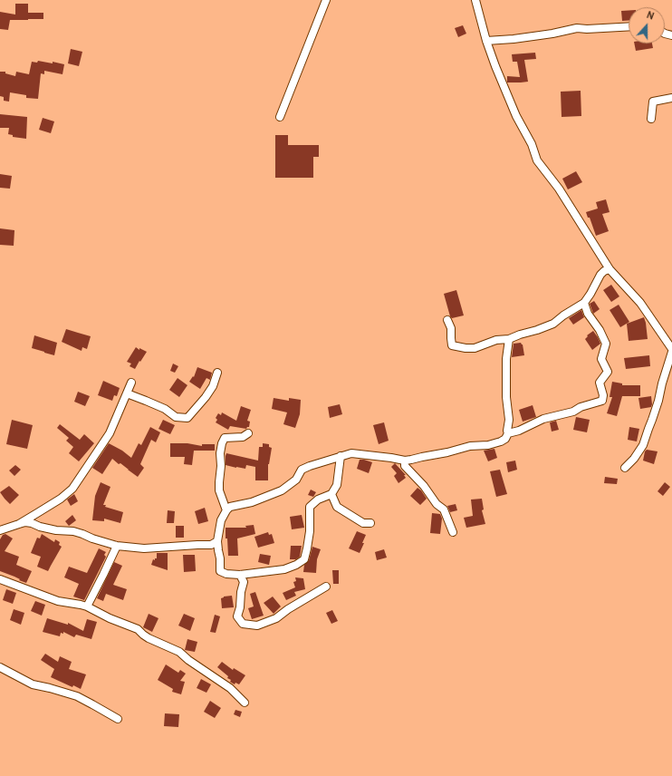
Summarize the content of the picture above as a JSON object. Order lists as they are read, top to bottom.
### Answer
{
  "north": "top"
}
